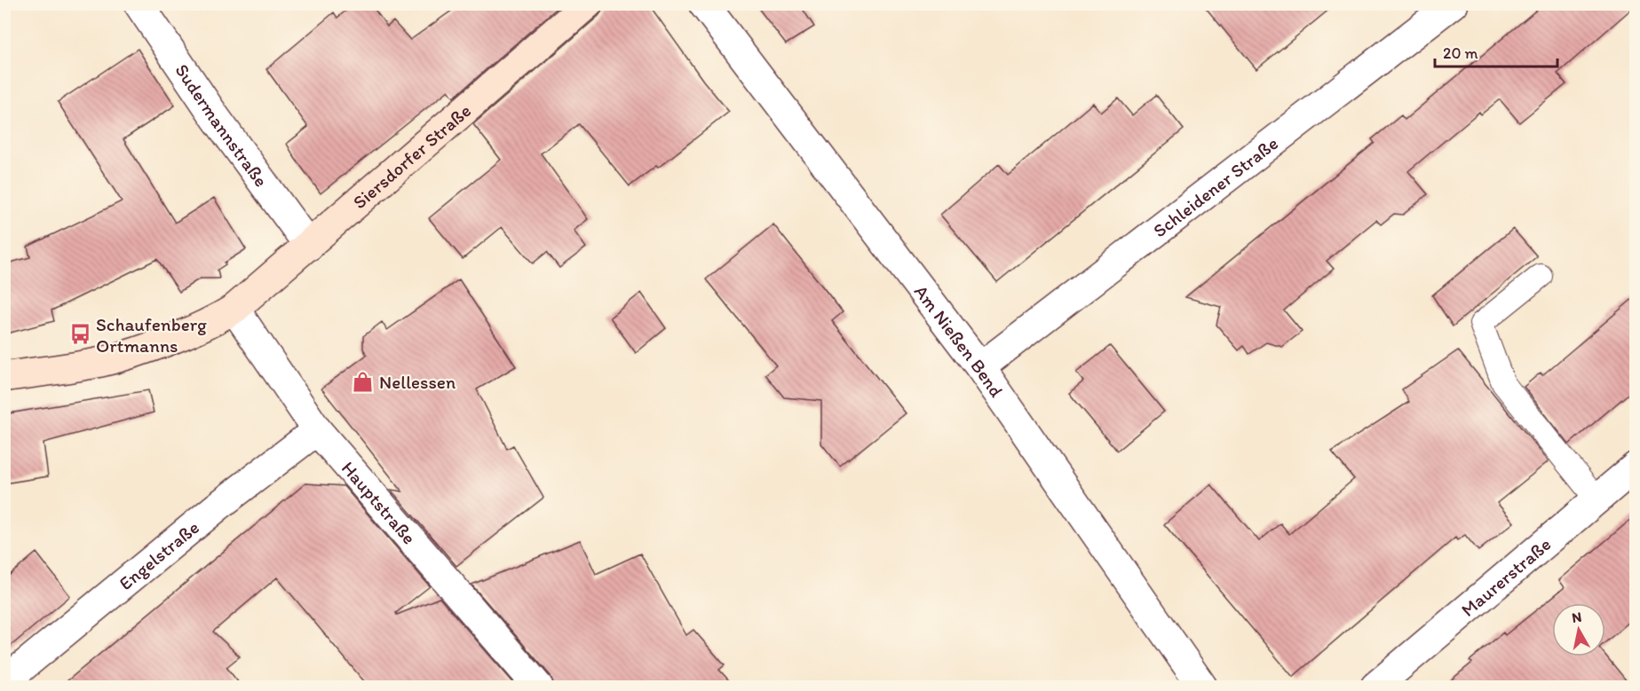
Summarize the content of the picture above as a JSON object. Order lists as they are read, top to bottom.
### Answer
{
  "streets": {
    "street": [
      "Sudermannstraße",
      "Siersdorfer Straße",
      "Schleidener Straße",
      "Am Nießen Bend",
      "Hauptstraße",
      "Engelstraße",
      "Maurerstraße"
    ]
  },
  "crossings": [
    ["Sudermannstraße", "Siersdorfer Straße"],
    ["Siersdorfer Straße", "Hauptstraße"],
    ["Schleidener Straße", "Am Nießen Bend"],
    ["Hauptstraße", "Engelstraße"]
  ],
  "places": {
    "bus stop": ["Schaufenberg Ortmanns"],
    "shop": ["Nellessen"]
  },
  "scale_bar": "20 m",
  "north": "top"
}
